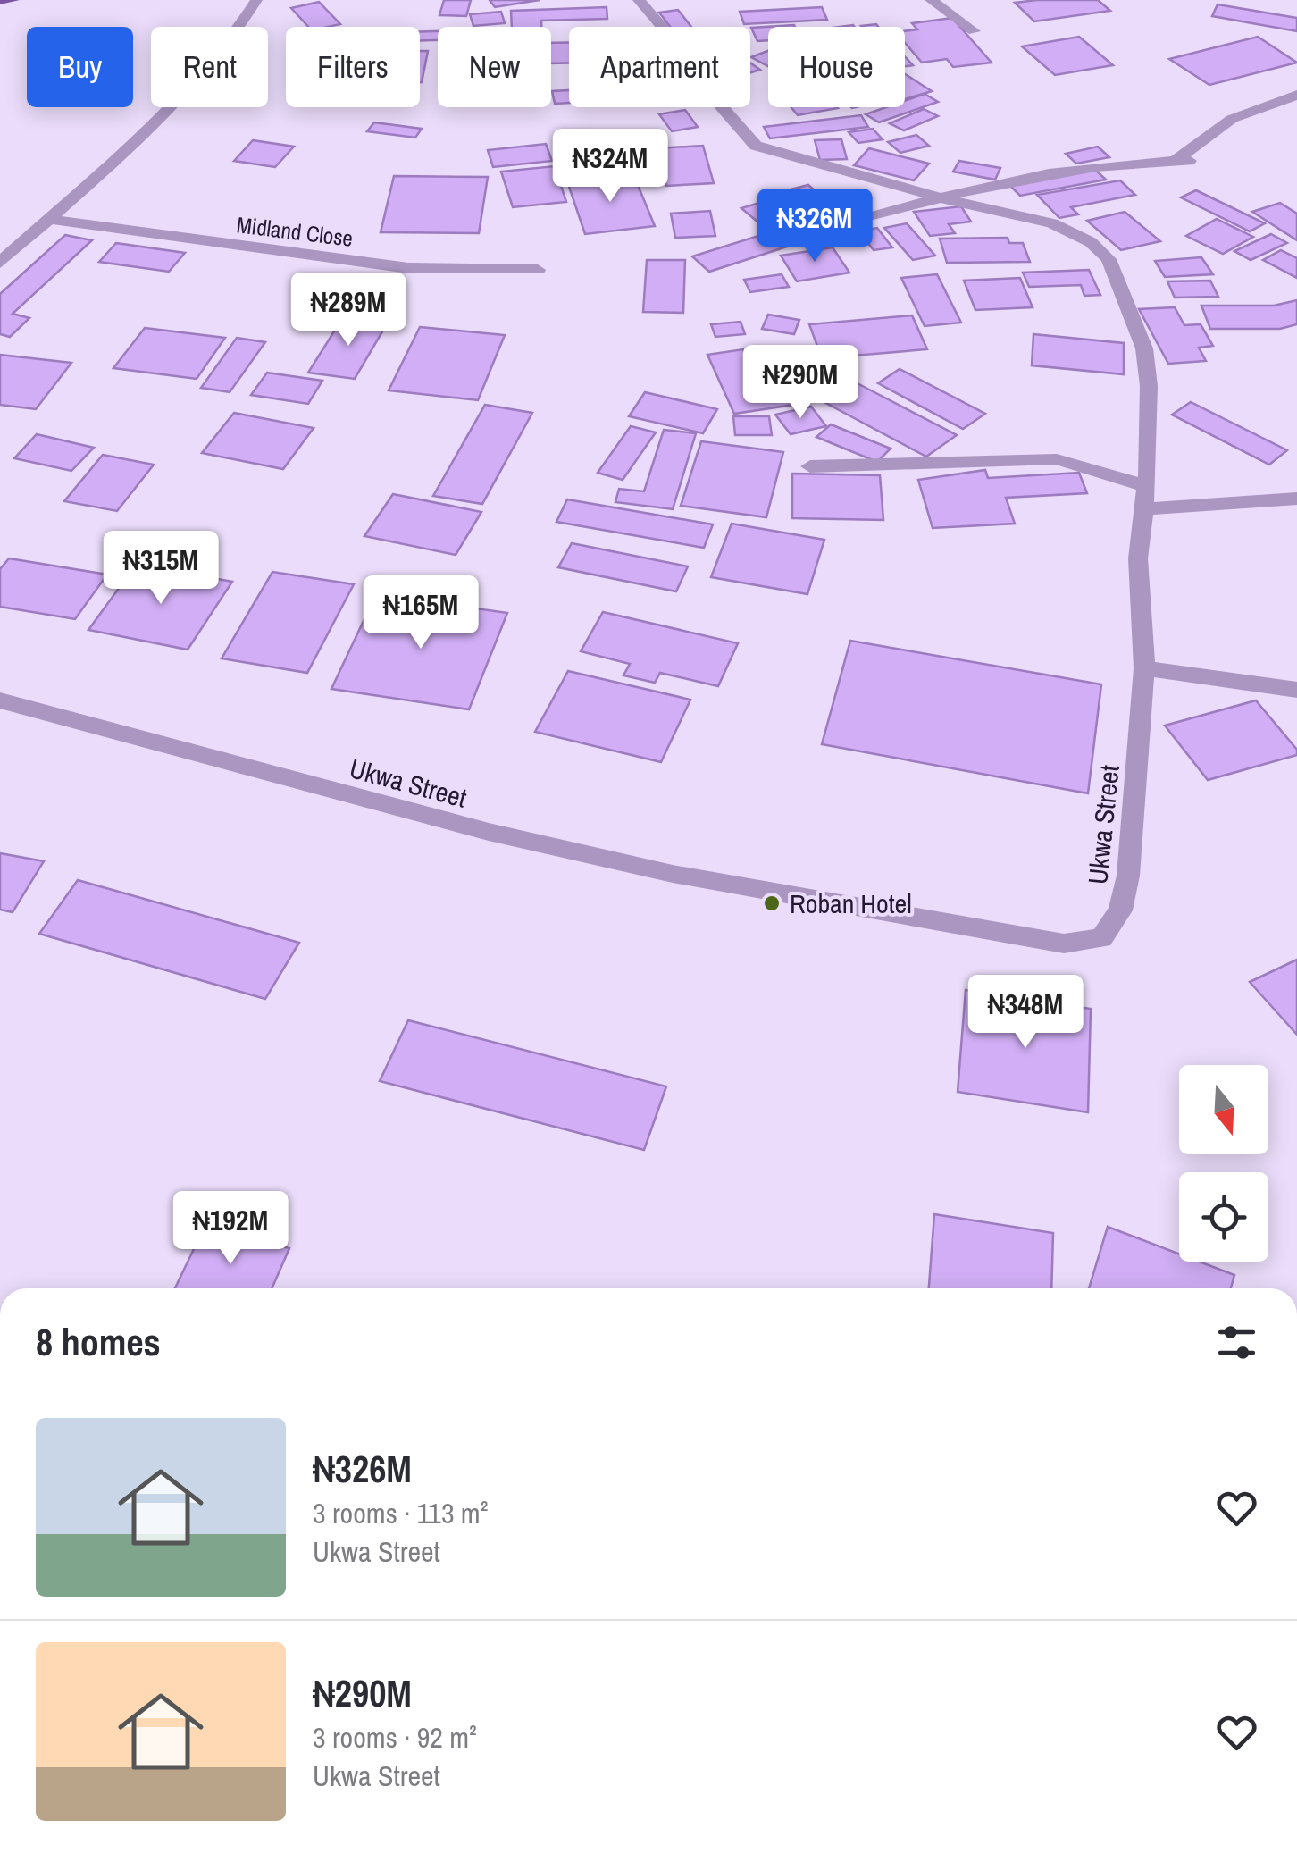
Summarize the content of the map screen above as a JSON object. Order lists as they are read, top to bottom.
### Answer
{
  "streets": {
    "street": ["Midland Close", "Ukwa Street"]
  },
  "places": ["Roban Hotel"],
  "north": "bottom",
  "page": {
    "chip": [
      "Buy",
      "Rent",
      "Filters",
      "New",
      "Apartment",
      "House"
    ],
    "price": [
      "₦324M",
      "₦326M",
      "₦289M",
      "₦290M",
      "₦315M",
      "₦165M",
      "₦348M",
      "₦192M"
    ],
    "heading": "8 homes",
    "list": [
      {
        "name": "₦326M",
        "note": "3 rooms · 113 m² · Ukwa Street"
      },
      {
        "name": "₦290M",
        "note": "3 rooms · 92 m² · Ukwa Street"
      }
    ]
  }
}
